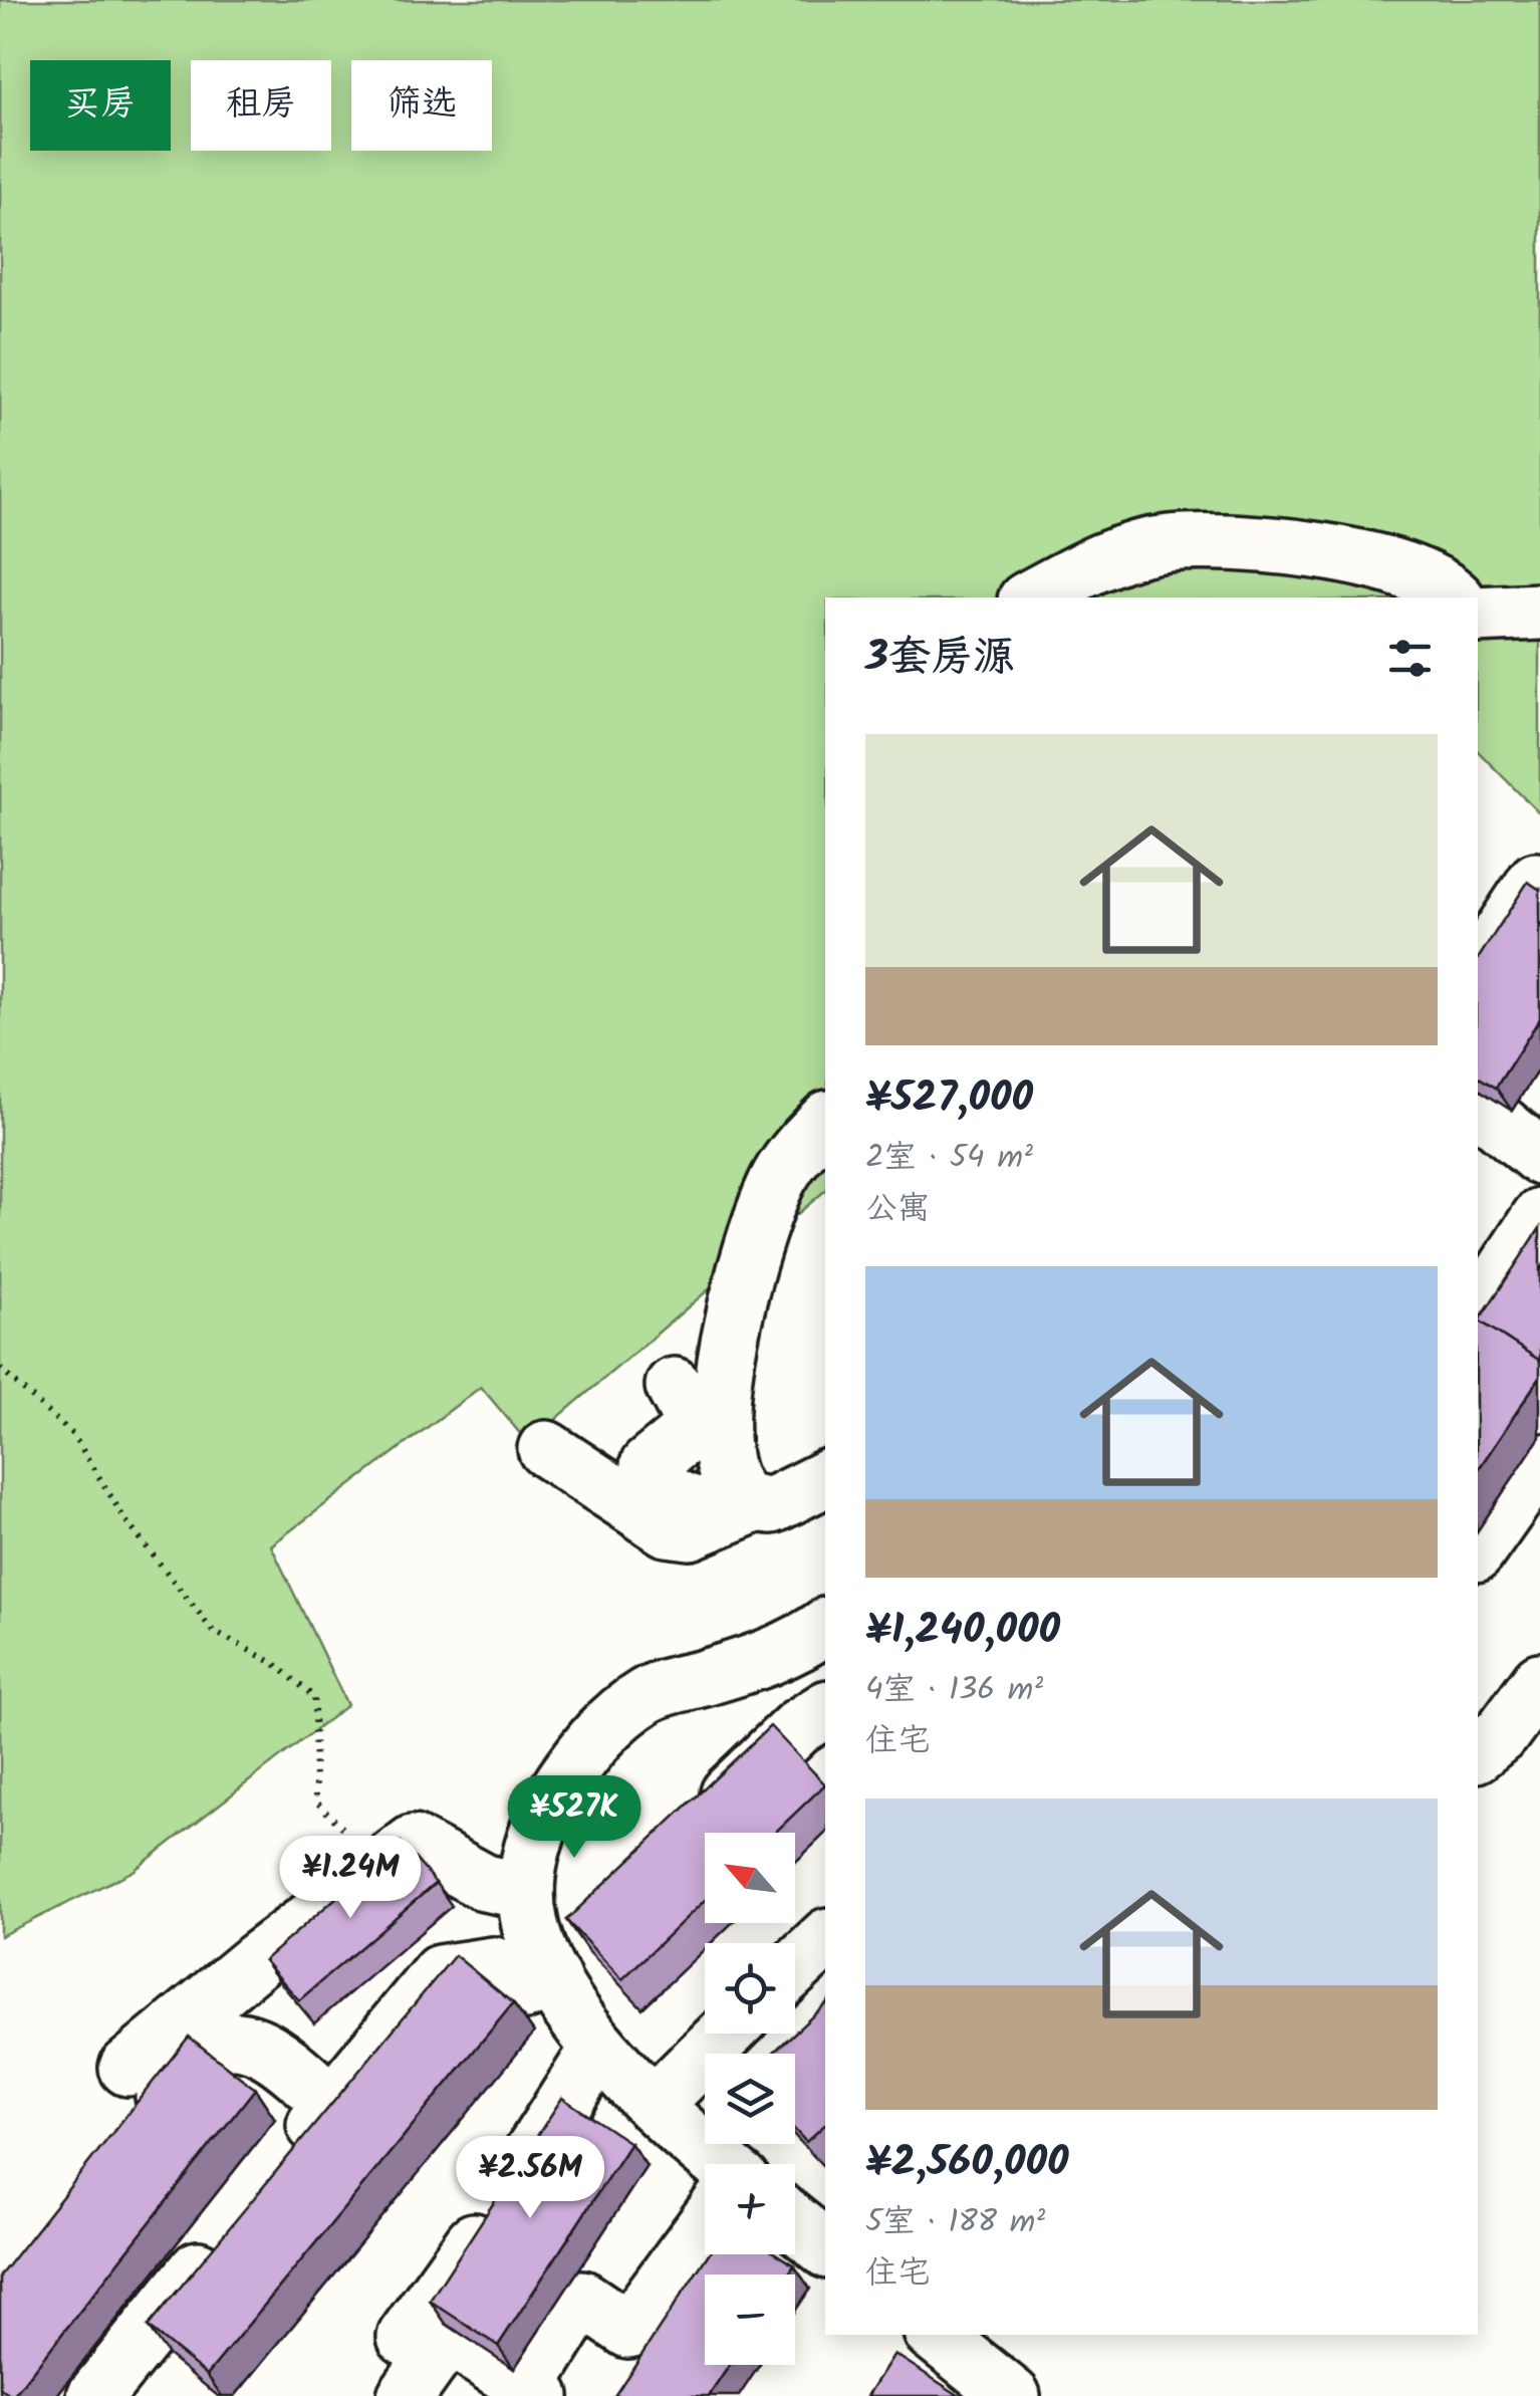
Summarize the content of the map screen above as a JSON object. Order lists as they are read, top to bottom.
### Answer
{
  "north": "top left",
  "page": {
    "chip": ["买房", "租房", "筛选"],
    "heading": "3套房源",
    "list": [
      {
        "name": "¥527,000",
        "note": "2室 · 54 m² · 公寓"
      },
      {
        "name": "¥1,240,000",
        "note": "4室 · 136 m² · 住宅"
      },
      {
        "name": "¥2,560,000",
        "note": "5室 · 188 m² · 住宅"
      }
    ],
    "price": ["¥527K", "¥1.24M", "¥2.56M"],
    "map_buttons": ["+", "−"]
  }
}
